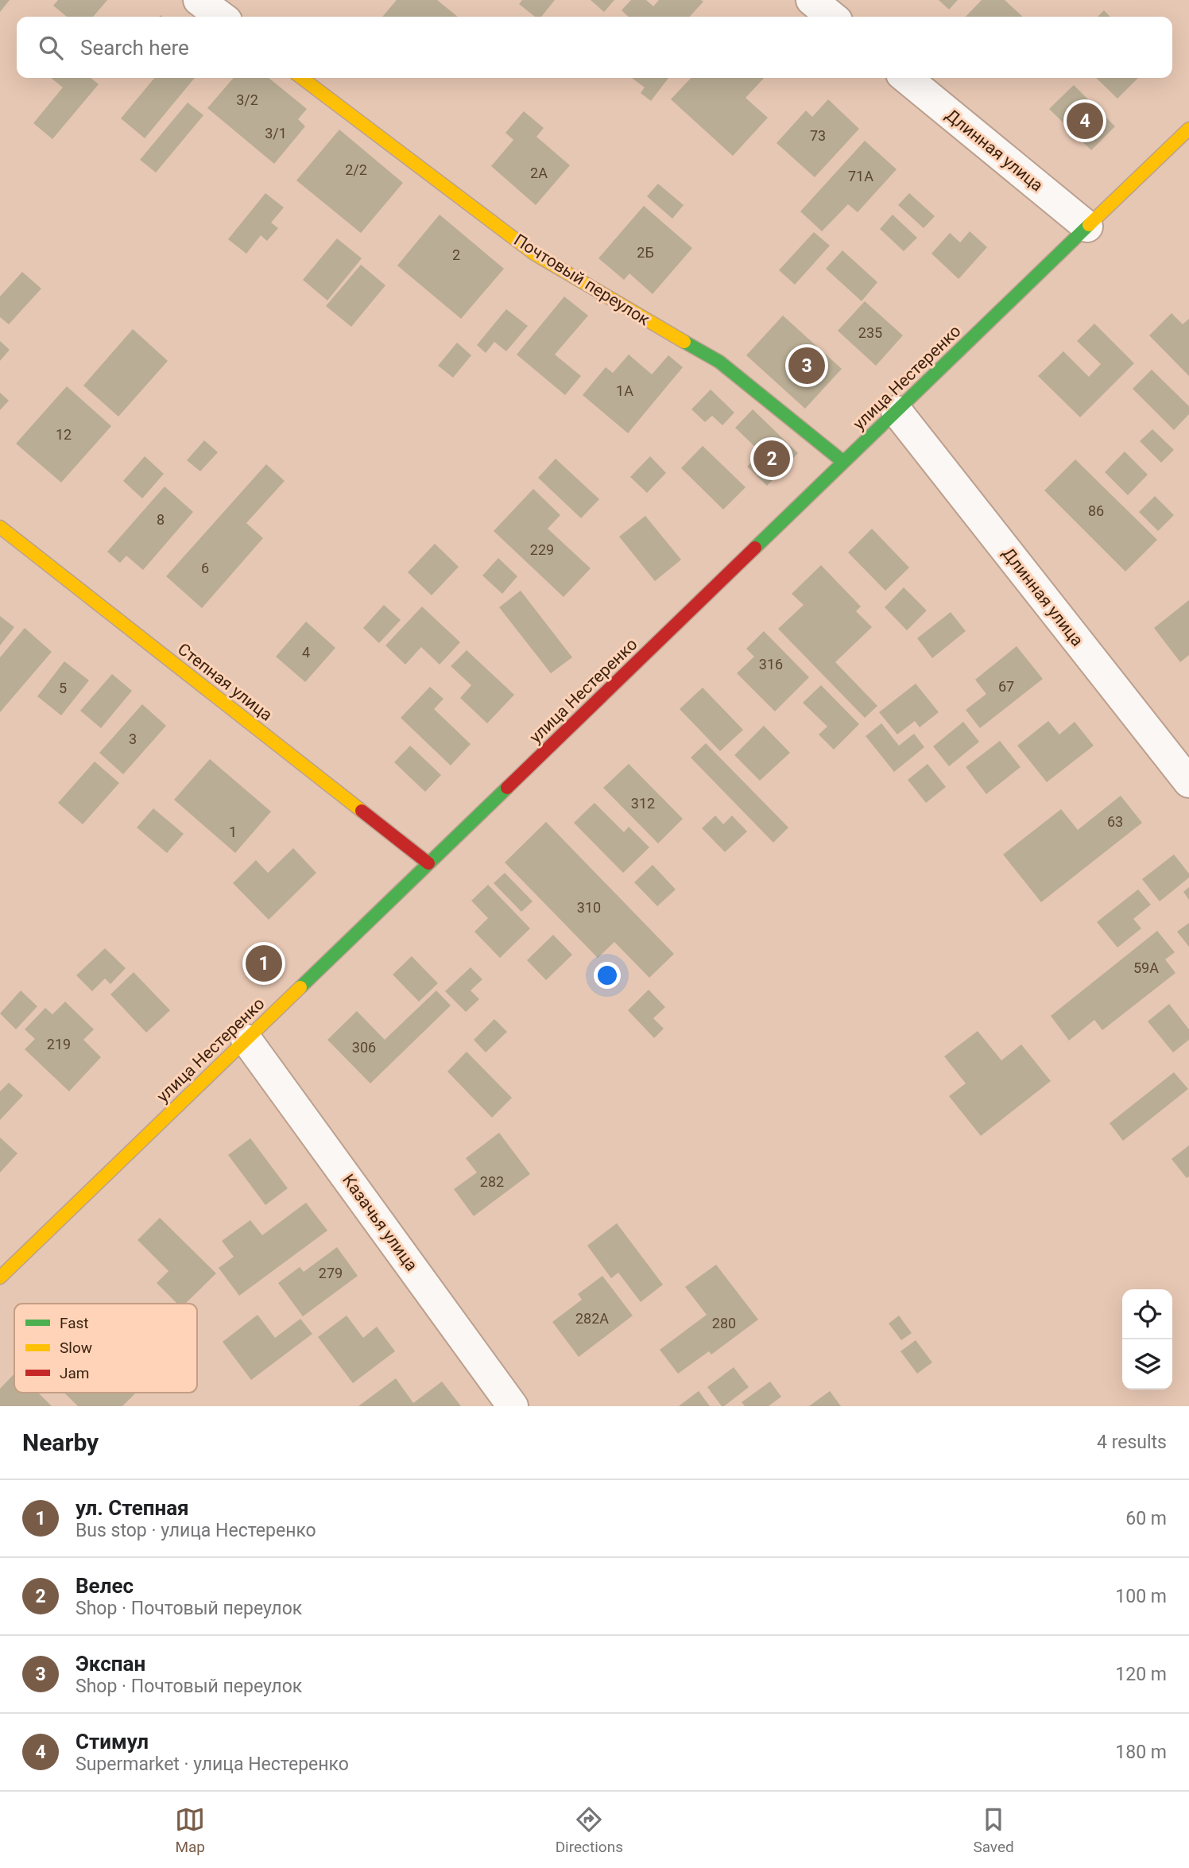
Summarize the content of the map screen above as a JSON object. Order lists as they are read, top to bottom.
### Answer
{
  "streets": {
    "street": [
      "Длинная улица",
      "Почтовый переулок",
      "улица Нестеренко",
      "Степная улица",
      "Казачья улица"
    ]
  },
  "crossings": [
    ["Длинная улица", "улица Нестеренко"],
    ["Почтовый переулок", "улица Нестеренко"],
    ["улица Нестеренко", "Степная улица"],
    ["улица Нестеренко", "Казачья улица"]
  ],
  "house_numbers": [
    "3/2",
    "3/1",
    "73",
    "2/2",
    "2А",
    "71А",
    "2Б",
    "2",
    "235",
    "1А",
    "12",
    "86",
    "8",
    "229",
    "6",
    "4",
    "316",
    "67",
    "5",
    "3",
    "312",
    "63",
    "1",
    "310",
    "59А",
    "219",
    "306",
    "282",
    "279",
    "282А",
    "280"
  ],
  "legend": ["Fast", "Slow", "Jam"],
  "page": {
    "search": "Search here",
    "pins": [
      "4",
      "3",
      "2",
      "1"
    ],
    "heading": ["Nearby", "4 results"],
    "list": [
      {
        "mark": "1",
        "name": "ул. Степная",
        "note": "Bus stop · улица Нестеренко",
        "value": "60 m"
      },
      {
        "mark": "2",
        "name": "Велес",
        "note": "Shop · Почтовый переулок",
        "value": "100 m"
      },
      {
        "mark": "3",
        "name": "Экспан",
        "note": "Shop · Почтовый переулок",
        "value": "120 m"
      },
      {
        "mark": "4",
        "name": "Стимул",
        "note": "Supermarket · улица Нестеренко",
        "value": "180 m"
      }
    ],
    "nav": ["Map", "Directions", "Saved"]
  }
}
